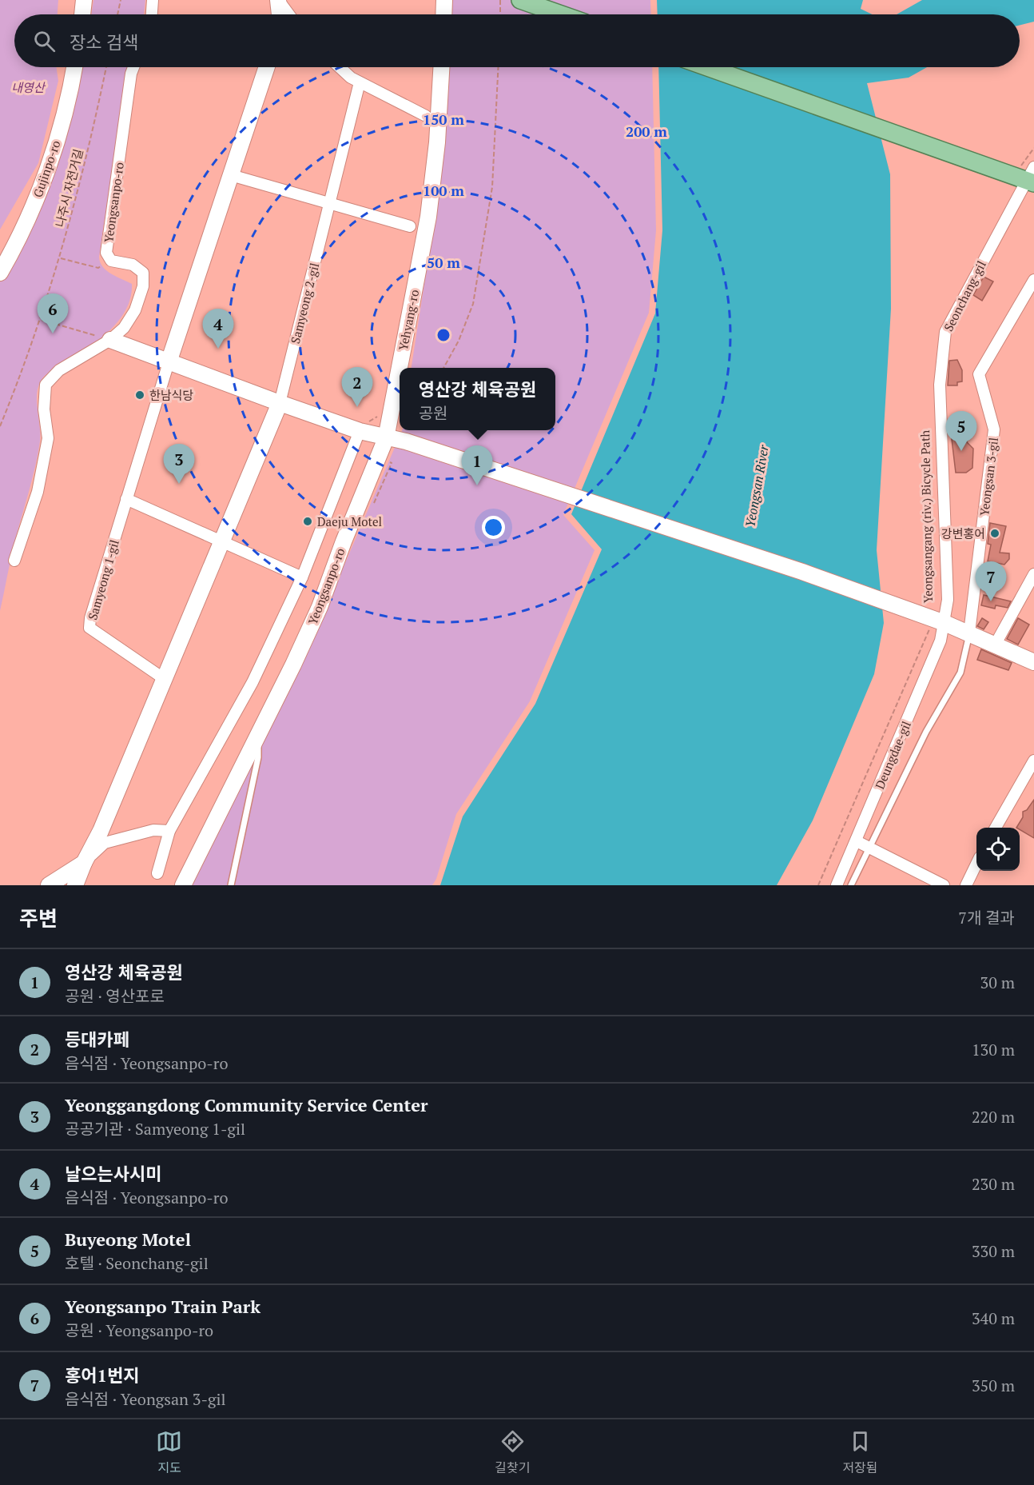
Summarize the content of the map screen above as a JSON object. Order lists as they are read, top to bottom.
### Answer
{
  "streets": {
    "street": [
      "Gujinpo-ro",
      "Yeongsanpo-ro",
      "Seonchang-gil",
      "Samyeong 2-gil",
      "Yehyang-ro",
      "Yeongsan 3-gil",
      "Samyeong 1-gil",
      "Deungdae-gil"
    ],
    "path": ["나주시 자전거길", "Yeongsangang (riv.) Bicycle Path"]
  },
  "crossings": [
    ["Yeongsanpo-ro", "Yehyang-ro"],
    ["Seonchang-gil", "Yeongsangang (riv.) Bicycle Path"],
    ["Seonchang-gil", "Deungdae-gil"],
    ["Yeongsangang (riv.) Bicycle Path", "Deungdae-gil"]
  ],
  "water": ["Yeongsan River"],
  "parks": ["내영산"],
  "places": ["한남식당", "Daeju Motel", "강변홍어"],
  "page": {
    "search": "장소 검색",
    "pins": [
      "6",
      "4",
      "2",
      "5",
      "3",
      "1",
      "7"
    ],
    "popup": ["영산강 체육공원", "공원"],
    "heading": ["주변", "7개 결과"],
    "list": [
      {
        "mark": "1",
        "name": "영산강 체육공원",
        "note": "공원 · 영산포로",
        "value": "30 m"
      },
      {
        "mark": "2",
        "name": "등대카페",
        "note": "음식점 · Yeongsanpo-ro",
        "value": "130 m"
      },
      {
        "mark": "3",
        "name": "Yeonggangdong Community Service Center",
        "note": "공공기관 · Samyeong 1-gil",
        "value": "220 m"
      },
      {
        "mark": "4",
        "name": "날으는사시미",
        "note": "음식점 · Yeongsanpo-ro",
        "value": "230 m"
      },
      {
        "mark": "5",
        "name": "Buyeong Motel",
        "note": "호텔 · Seonchang-gil",
        "value": "330 m"
      },
      {
        "mark": "6",
        "name": "Yeongsanpo Train Park",
        "note": "공원 · Yeongsanpo-ro",
        "value": "340 m"
      },
      {
        "mark": "7",
        "name": "홍어1번지",
        "note": "음식점 · Yeongsan 3-gil",
        "value": "350 m"
      }
    ],
    "nav": ["지도", "길찾기", "저장됨"]
  },
  "rings": [
    "150 m",
    "200 m",
    "100 m",
    "50 m"
  ]
}
